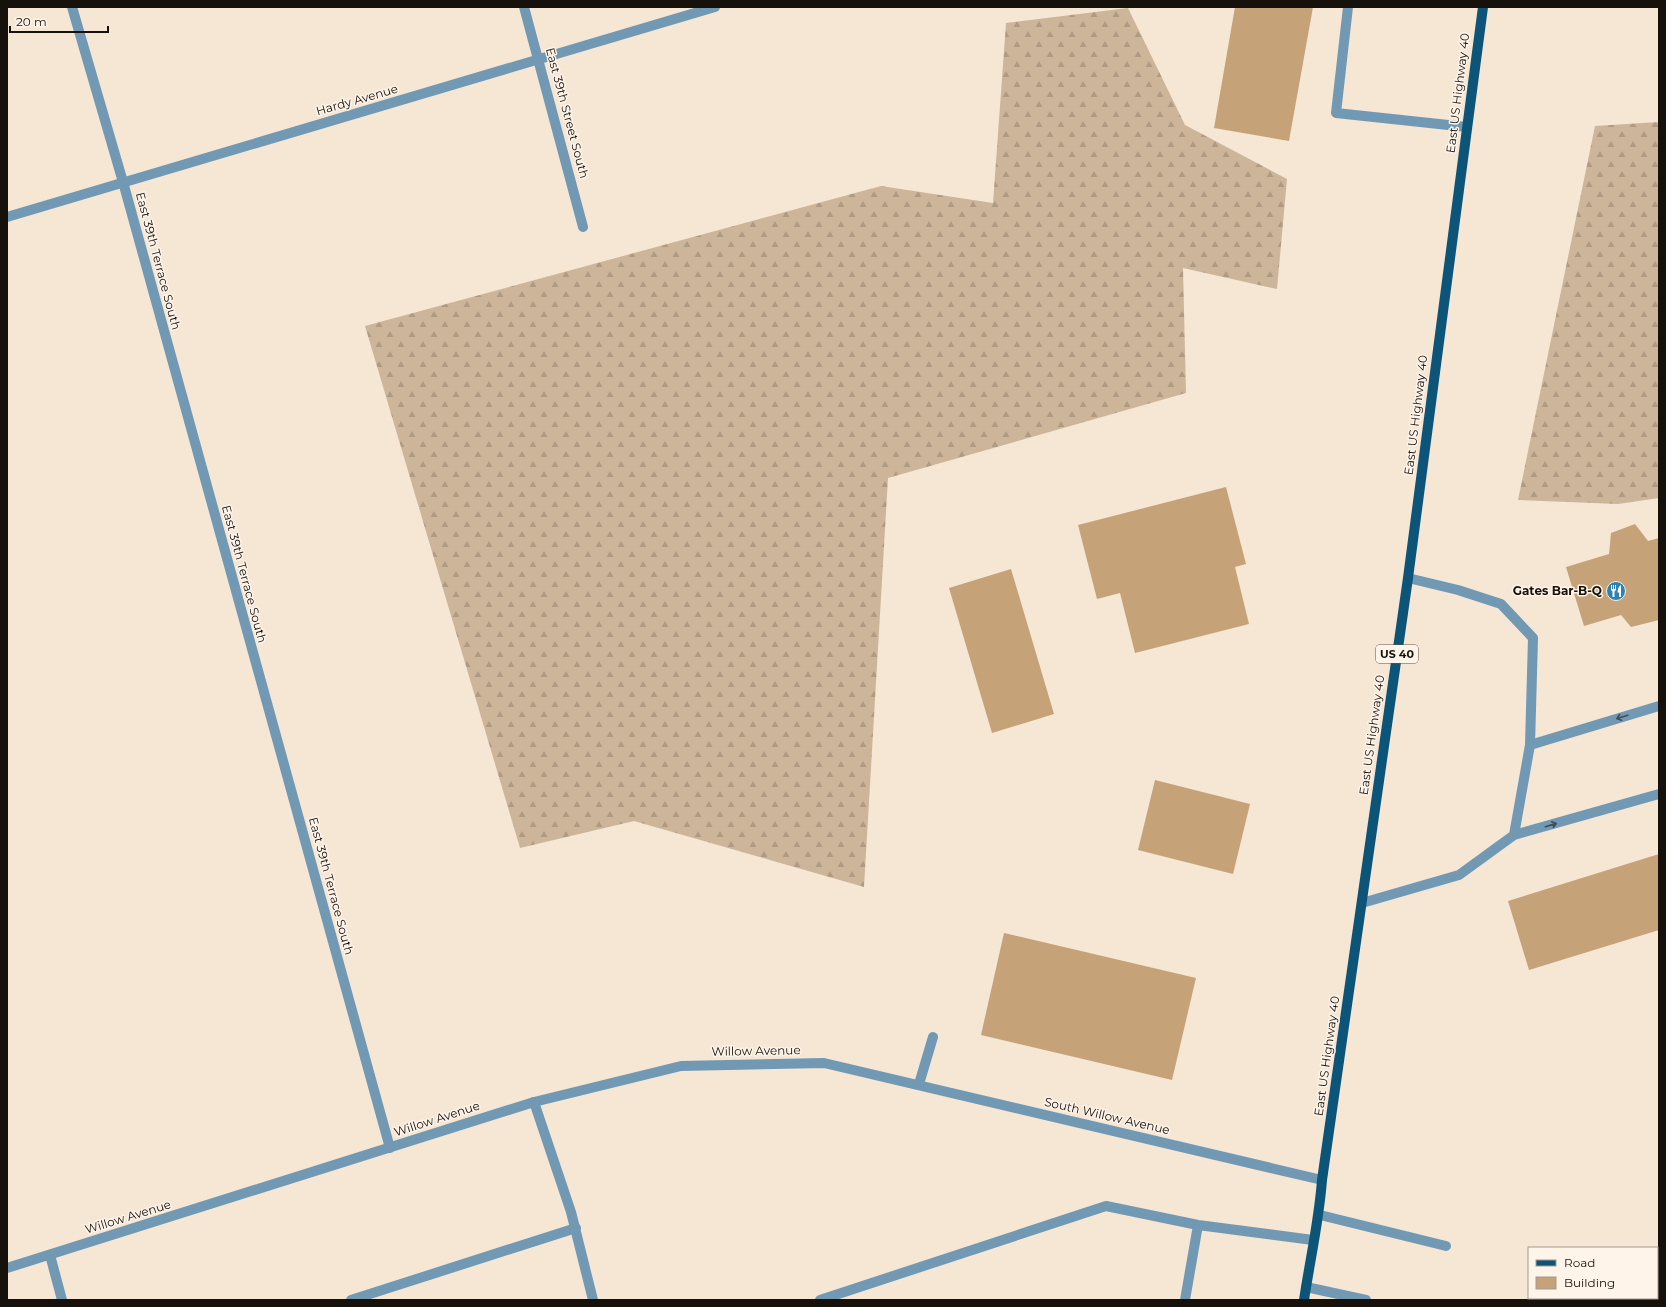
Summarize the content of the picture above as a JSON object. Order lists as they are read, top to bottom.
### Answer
{
  "streets": {
    "main road": ["East US Highway 40", "US 40"],
    "street": [
      "Hardy Avenue",
      "East 39th Street South",
      "East 39th Terrace South",
      "Willow Avenue",
      "South Willow Avenue"
    ]
  },
  "crossings": [
    ["East US Highway 40", "South Willow Avenue"],
    ["Hardy Avenue", "East 39th Street South"],
    ["Hardy Avenue", "East 39th Terrace South"],
    ["East 39th Terrace South", "Willow Avenue"],
    ["Willow Avenue", "South Willow Avenue"]
  ],
  "places": {
    "restaurant": ["Gates Bar-B-Q"]
  },
  "legend": ["Road", "Building"],
  "scale_bar": "20 m"
}
